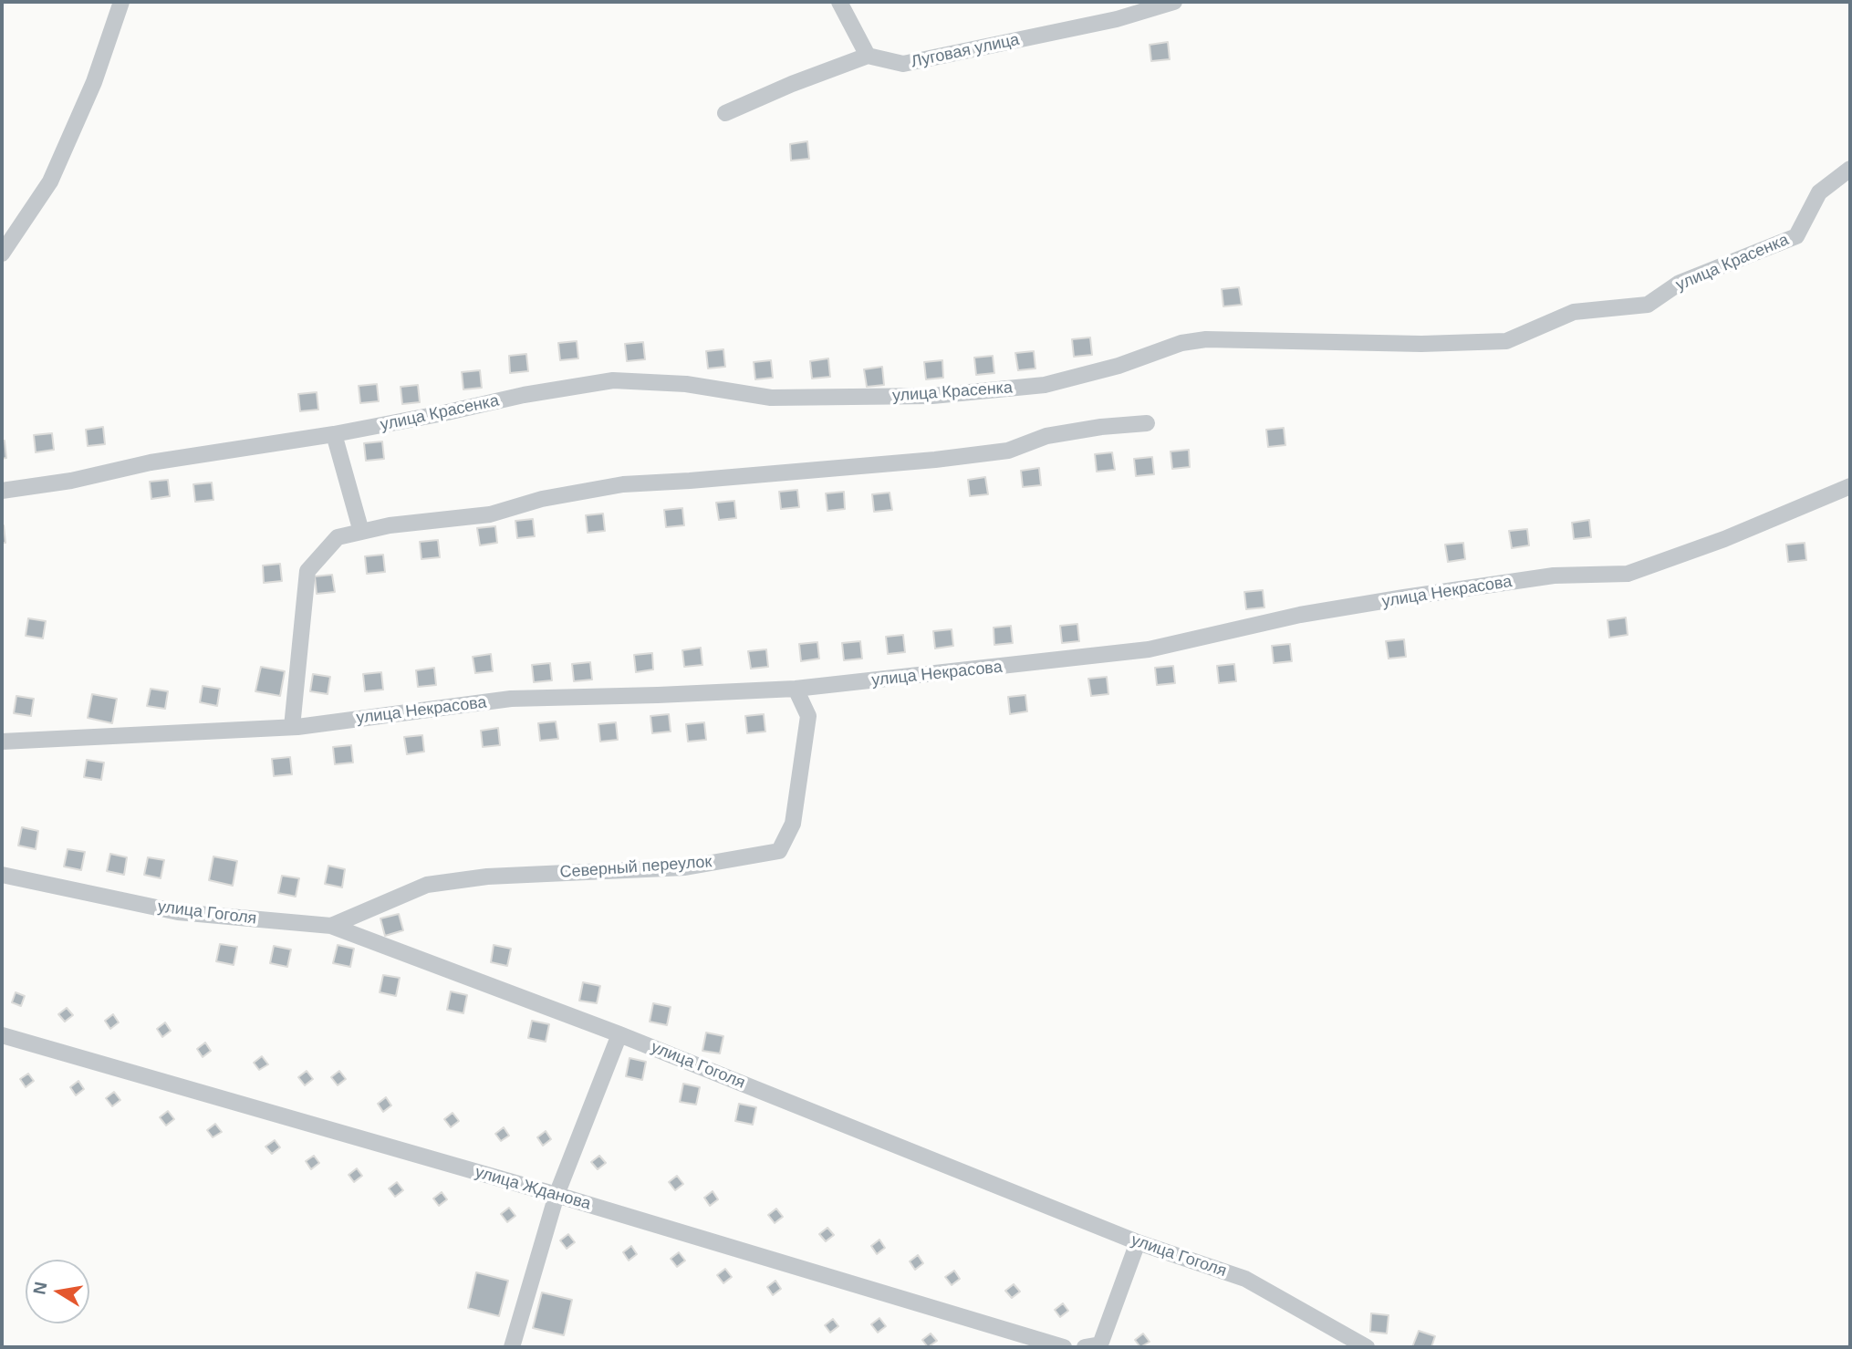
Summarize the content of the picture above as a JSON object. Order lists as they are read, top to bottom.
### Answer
{
  "streets": {
    "street": [
      "Луговая улица",
      "улица Красенка",
      "улица Некрасова",
      "Северный переулок",
      "улица Гоголя",
      "улица Жданова"
    ]
  },
  "crossings": [
    ["улица Некрасова", "Северный переулок"],
    ["Северный переулок", "улица Гоголя"]
  ],
  "north": "left"
}
